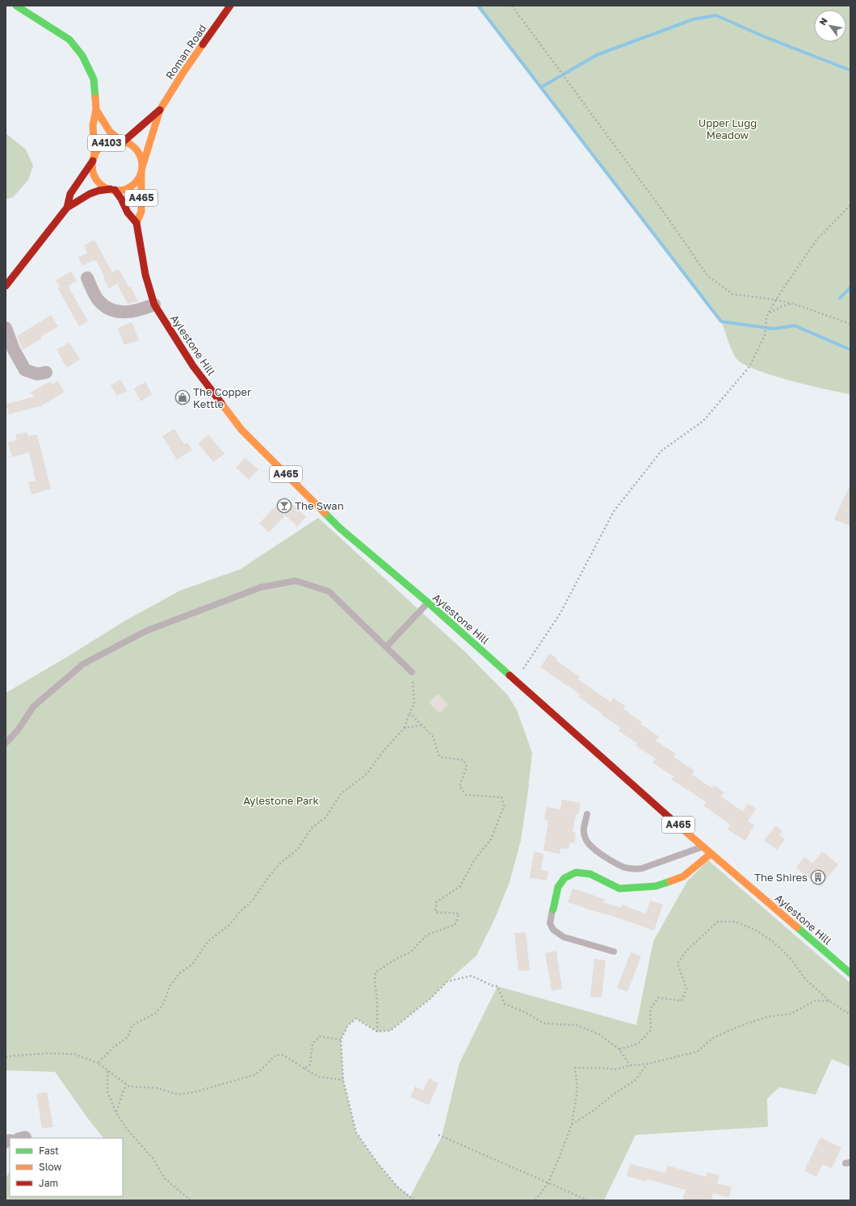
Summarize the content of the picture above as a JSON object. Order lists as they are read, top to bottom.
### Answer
{
  "streets": {
    "main road": [
      "Roman Road",
      "A4103",
      "A465",
      "Aylestone Hill"
    ]
  },
  "crossings": [
    ["Roman Road", "A4103"],
    ["Roman Road", "Aylestone Hill"],
    ["A4103", "Aylestone Hill"]
  ],
  "parks": ["Upper Lugg Meadow", "Aylestone Park"],
  "places": {
    "shop": ["The Copper Kettle"],
    "bar": ["The Swan"],
    "building": ["The Shires"]
  },
  "legend": ["Fast", "Slow", "Jam"],
  "north": "top left"
}
